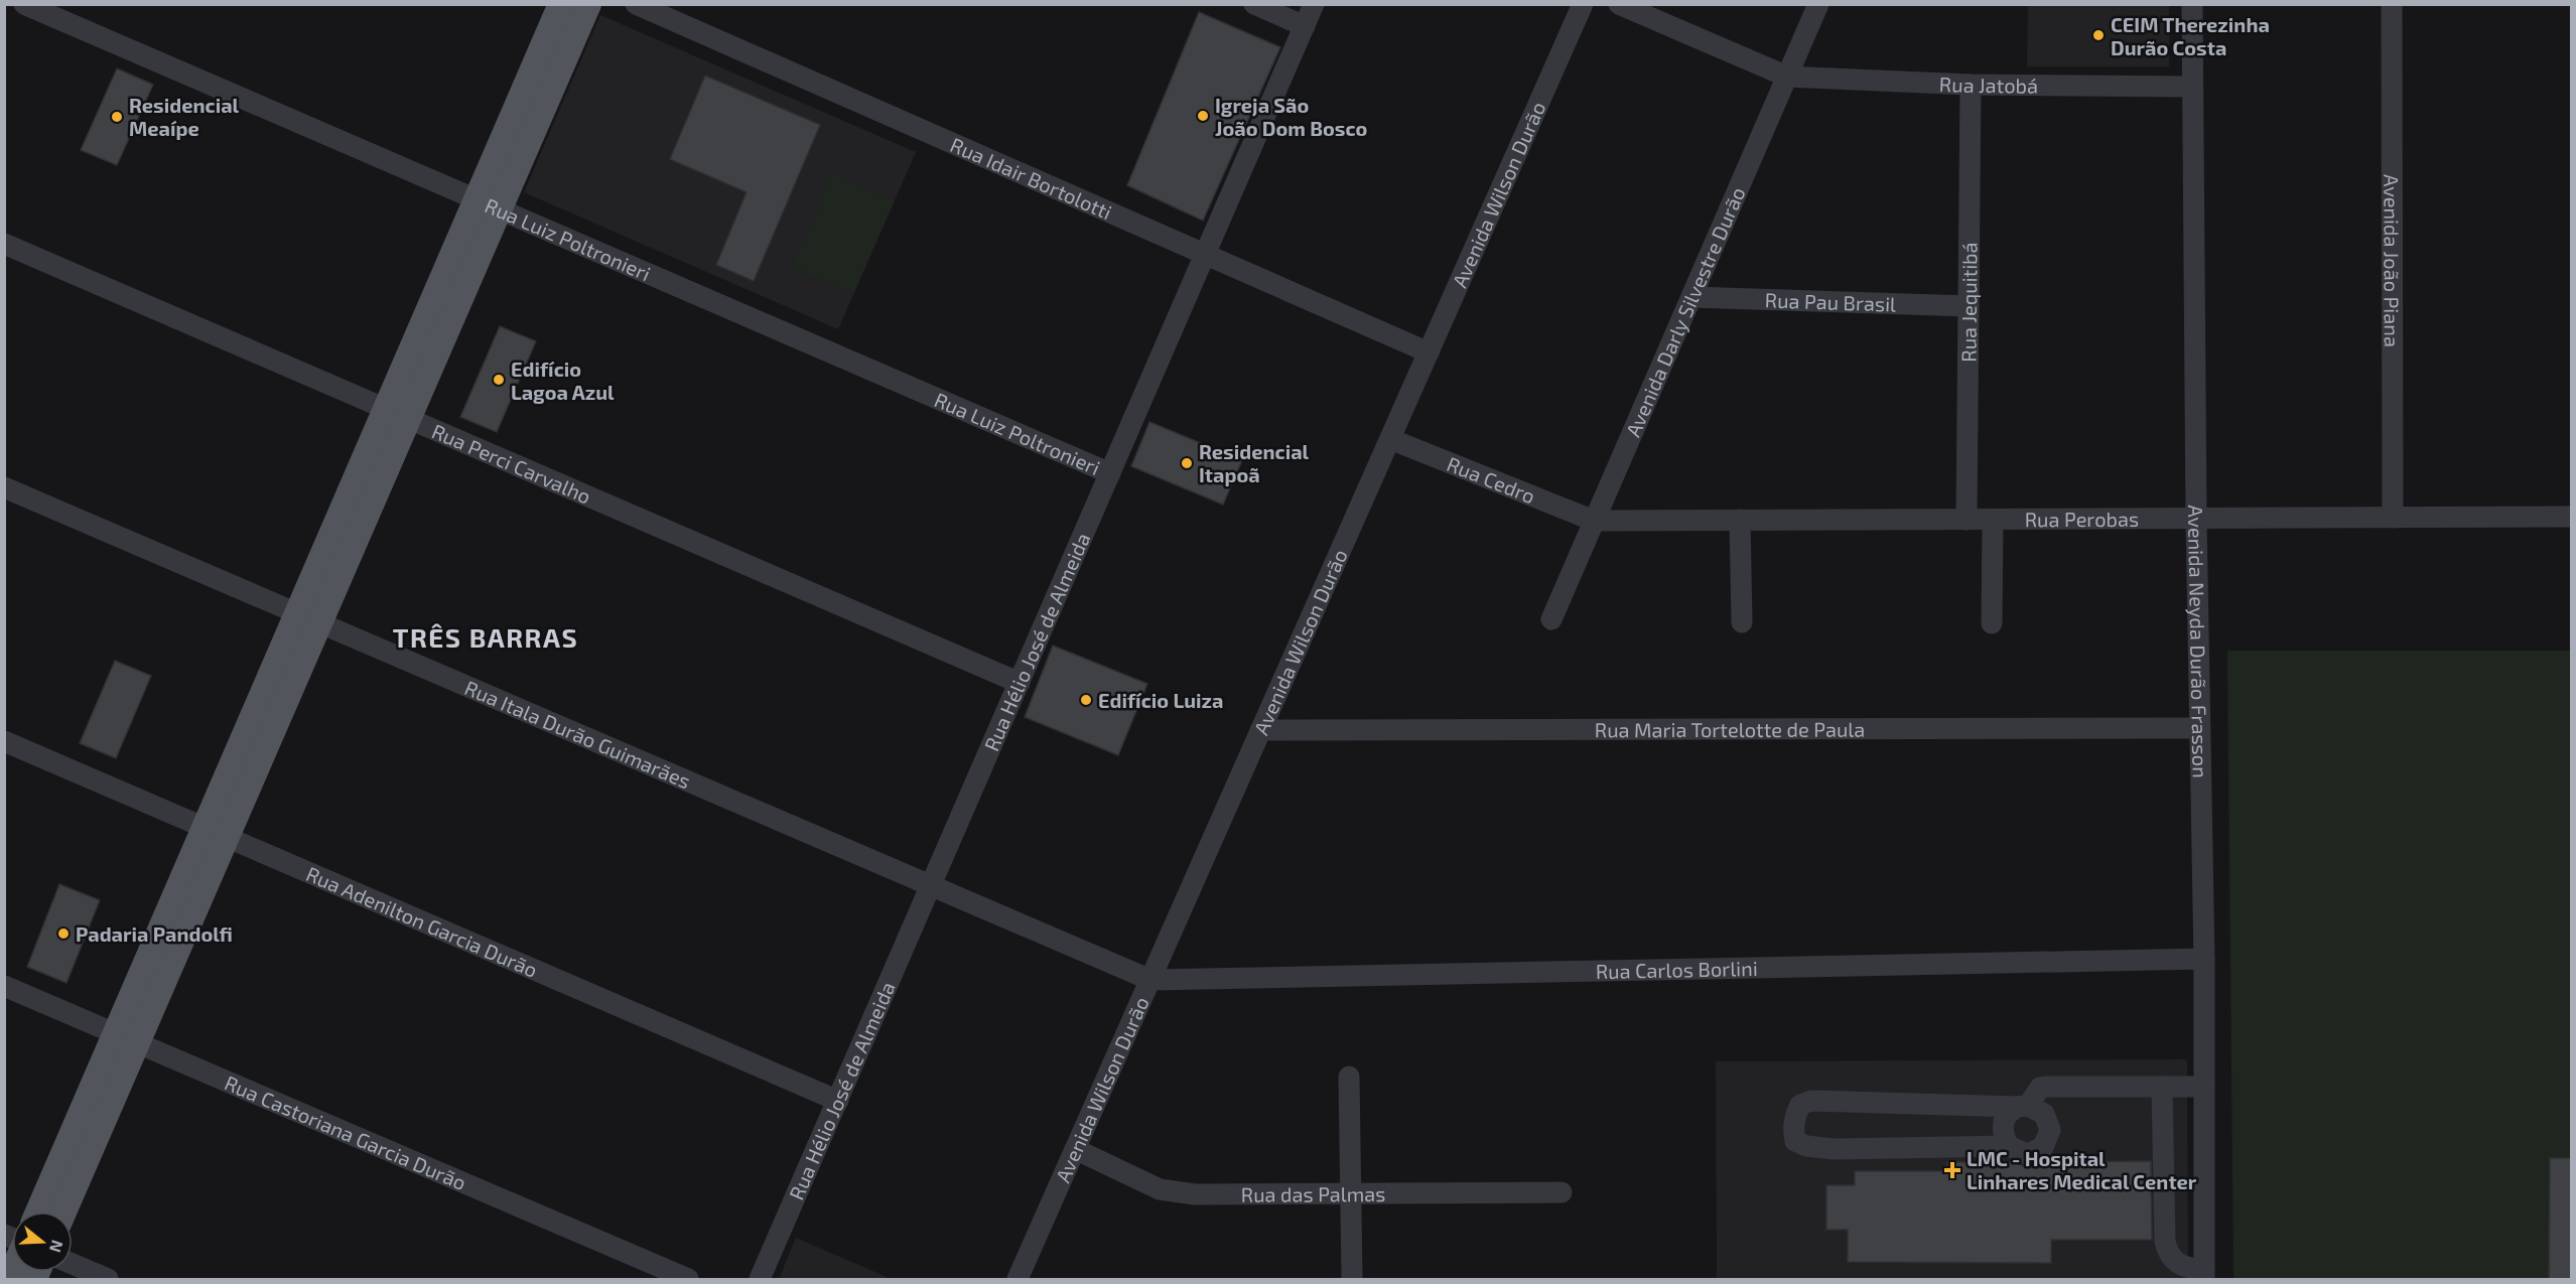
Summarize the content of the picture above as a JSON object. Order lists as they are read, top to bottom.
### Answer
{
  "streets": {
    "street": [
      "Rua Jatobá",
      "Rua Idair Bortolotti",
      "Avenida Wilson Durão",
      "Rua Luiz Poltronieri",
      "Avenida João Piana",
      "Rua Pau Brasil",
      "Rua Jequitibá",
      "Avenida Darly Silvestre Durão",
      "Rua Perci Carvalho",
      "Rua Cedro",
      "Rua Perobas",
      "Rua Hélio José de Almeida",
      "Avenida Neyda Durão Frasson",
      "Rua Maria Tortelotte de Paula",
      "Rua Itala Durão Guimarães",
      "Rua Adenilton Garcia Durão",
      "Rua Carlos Borlini",
      "Rua Castoriana Garcia Durão",
      "Rua das Palmas"
    ]
  },
  "crossings": [
    ["Rua Jatobá", "Rua Jequitibá"],
    ["Rua Jatobá", "Avenida Darly Silvestre Durão"],
    ["Rua Jatobá", "Avenida Neyda Durão Frasson"],
    ["Rua Idair Bortolotti", "Avenida Wilson Durão"],
    ["Rua Idair Bortolotti", "Rua Hélio José de Almeida"],
    ["Avenida Wilson Durão", "Rua Cedro"],
    ["Avenida Wilson Durão", "Rua Maria Tortelotte de Paula"],
    ["Avenida Wilson Durão", "Rua Itala Durão Guimarães"],
    ["Avenida Wilson Durão", "Rua Carlos Borlini"],
    ["Avenida Wilson Durão", "Rua das Palmas"],
    ["Rua Luiz Poltronieri", "Rua Hélio José de Almeida"],
    ["Avenida João Piana", "Rua Perobas"],
    ["Rua Pau Brasil", "Rua Jequitibá"],
    ["Rua Pau Brasil", "Avenida Darly Silvestre Durão"],
    ["Rua Jequitibá", "Rua Perobas"],
    ["Avenida Darly Silvestre Durão", "Rua Cedro"],
    ["Avenida Darly Silvestre Durão", "Rua Perobas"],
    ["Rua Perci Carvalho", "Rua Hélio José de Almeida"],
    ["Rua Cedro", "Rua Perobas"],
    ["Rua Perobas", "Avenida Neyda Durão Frasson"],
    ["Rua Hélio José de Almeida", "Rua Itala Durão Guimarães"],
    ["Rua Hélio José de Almeida", "Rua Adenilton Garcia Durão"],
    ["Avenida Neyda Durão Frasson", "Rua Maria Tortelotte de Paula"],
    ["Avenida Neyda Durão Frasson", "Rua Carlos Borlini"],
    ["Rua Itala Durão Guimarães", "Rua Carlos Borlini"]
  ],
  "districts": ["TRÊS BARRAS"],
  "places": {
    "other": [
      "CEIM Therezinha Durão Costa",
      "Igreja São João Dom Bosco",
      "Residencial Meaípe",
      "Edifício Lagoa Azul",
      "Residencial Itapoã",
      "Edifício Luiza",
      "Padaria Pandolfi"
    ],
    "health": ["LMC - Hospital Linhares Medical Center"]
  },
  "north": "right"
}
